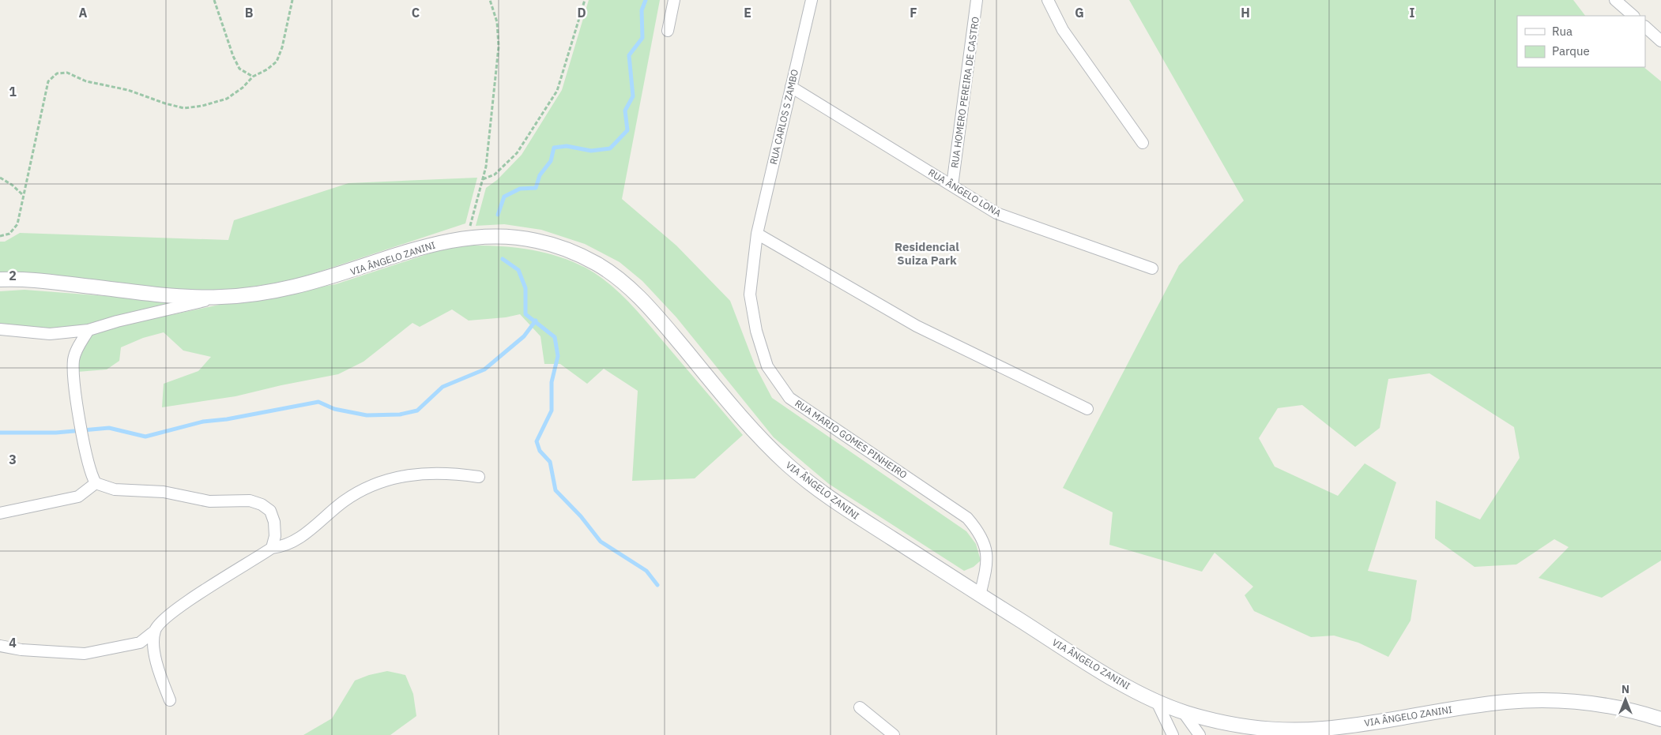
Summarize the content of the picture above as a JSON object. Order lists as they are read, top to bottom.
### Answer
{
  "streets": {
    "street": [
      "RUA HOMERO PEREIRA DE CASTRO",
      "RUA CARLOS S ZAMBO",
      "RUA ÂNGELO LONA",
      "VIA ÂNGELO ZANINI",
      "RUA MARIO GOMES PINHEIRO"
    ]
  },
  "crossings": [
    ["RUA HOMERO PEREIRA DE CASTRO", "RUA ÂNGELO LONA"],
    ["RUA CARLOS S ZAMBO", "RUA ÂNGELO LONA"],
    ["RUA CARLOS S ZAMBO", "RUA MARIO GOMES PINHEIRO"],
    ["VIA ÂNGELO ZANINI", "RUA MARIO GOMES PINHEIRO"]
  ],
  "districts": ["Residencial Suiza Park"],
  "legend": ["Rua", "Parque"],
  "north": "top",
  "grid": {
    "columns": [
      "A",
      "B",
      "C",
      "D",
      "E",
      "F",
      "G",
      "H",
      "I"
    ],
    "rows": [
      "1",
      "2",
      "3",
      "4"
    ]
  }
}
